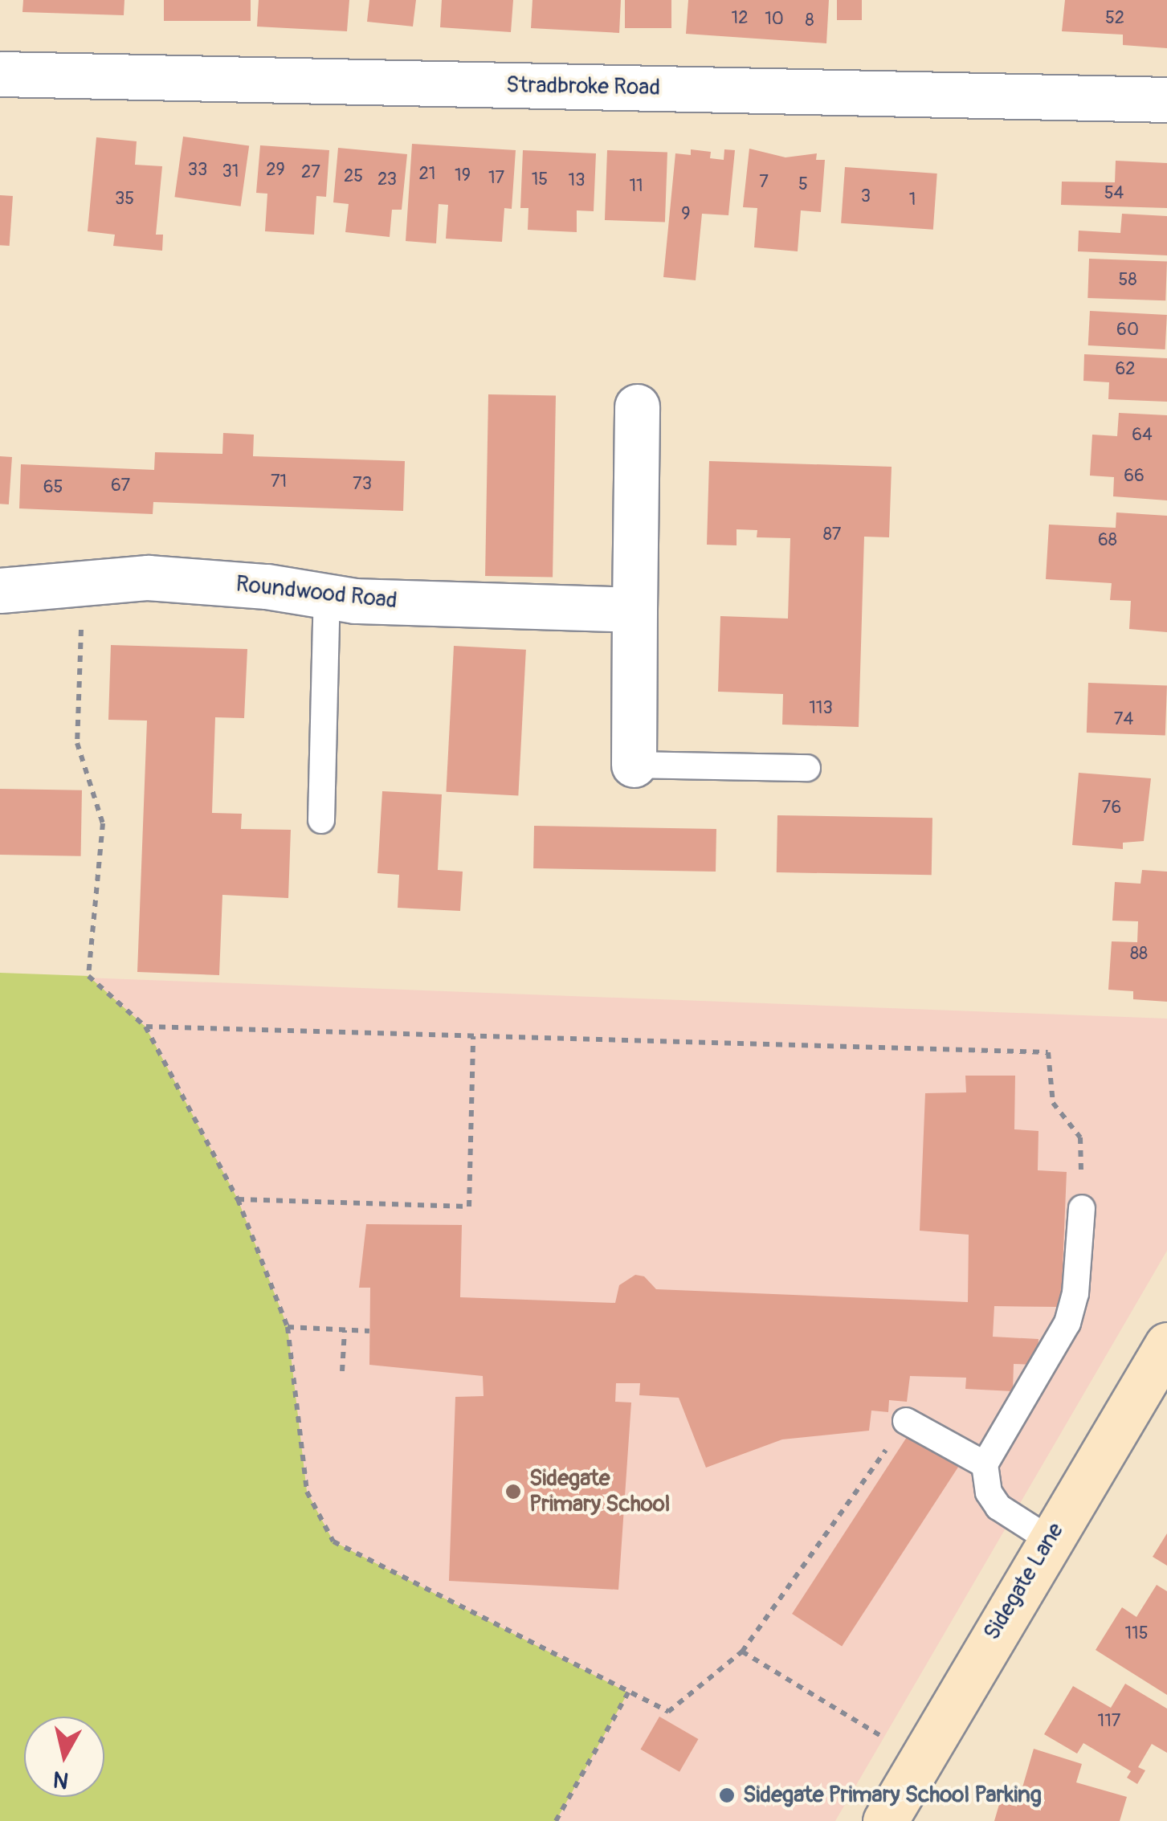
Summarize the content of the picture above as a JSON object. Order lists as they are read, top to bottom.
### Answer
{
  "streets": {
    "street": ["Stradbroke Road", "Roundwood Road", "Sidegate Lane"]
  },
  "places": ["Sidegate Primary School", "Sidegate Primary School Parking"],
  "house_numbers": [
    "12",
    "52",
    "10",
    "8",
    "33",
    "29",
    "31",
    "27",
    "21",
    "19",
    "25",
    "17",
    "23",
    "15",
    "13",
    "7",
    "5",
    "11",
    "54",
    "3",
    "35",
    "1",
    "9",
    "58",
    "60",
    "62",
    "64",
    "66",
    "71",
    "73",
    "67",
    "65",
    "87",
    "68",
    "113",
    "74",
    "76",
    "88",
    "115",
    "117"
  ],
  "north": "bottom"
}
